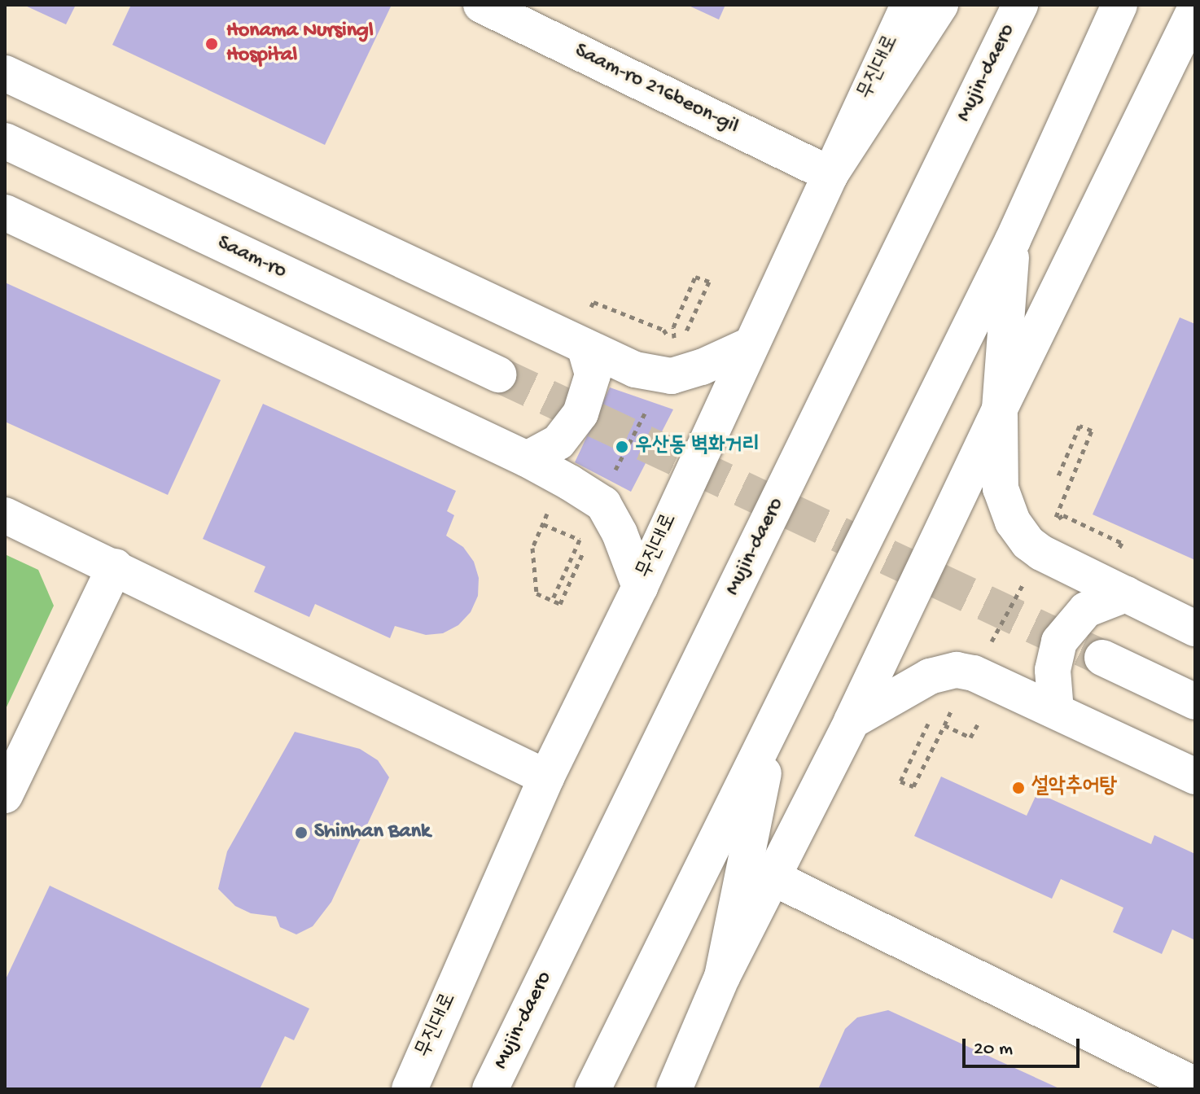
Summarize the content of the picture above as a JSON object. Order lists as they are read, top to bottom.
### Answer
{
  "streets": {
    "main road": [
      "무진대로",
      "Mujin-daero",
      "Saam-ro 216beon-gil",
      "Saam-ro"
    ]
  },
  "crossings": [
    ["무진대로", "Saam-ro 216beon-gil"]
  ],
  "places": [
    "Honama Nursingl Hospital",
    "우산동 벽화거리",
    "설악추어탕",
    "Shinhan Bank"
  ],
  "scale_bar": "20 m"
}
